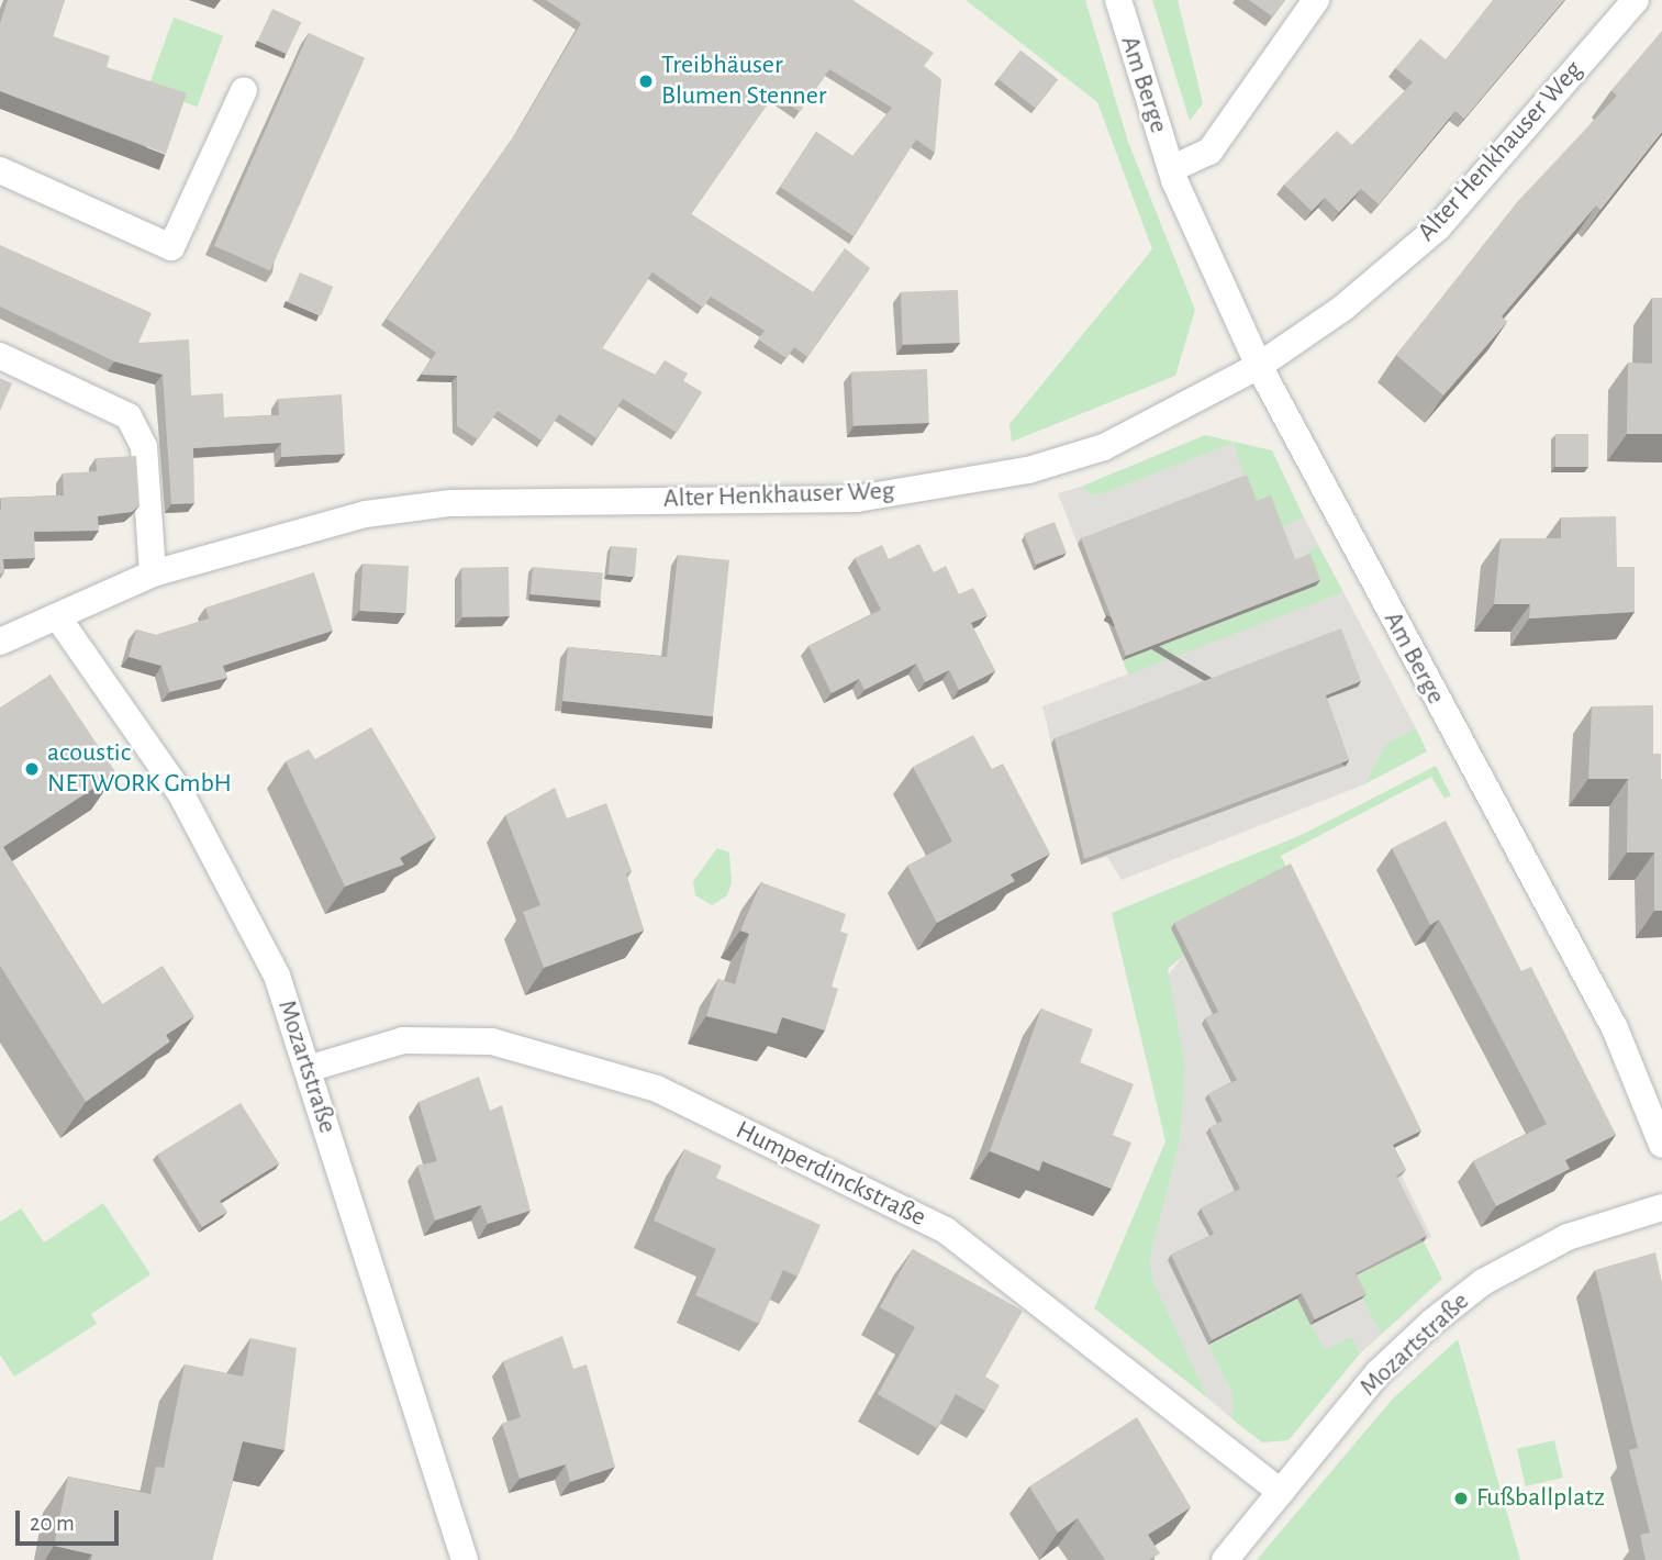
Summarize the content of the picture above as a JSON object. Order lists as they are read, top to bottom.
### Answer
{
  "streets": {
    "street": [
      "Am Berge",
      "Alter Henkhauser Weg",
      "Mozartstraße",
      "Humperdinckstraße"
    ]
  },
  "crossings": [
    ["Am Berge", "Alter Henkhauser Weg"],
    ["Alter Henkhauser Weg", "Mozartstraße"],
    ["Mozartstraße", "Humperdinckstraße"]
  ],
  "places": ["Treibhäuser Blumen Stenner", "acoustic NETWORK GmbH", "Fußballplatz"],
  "scale_bar": "20 m"
}
